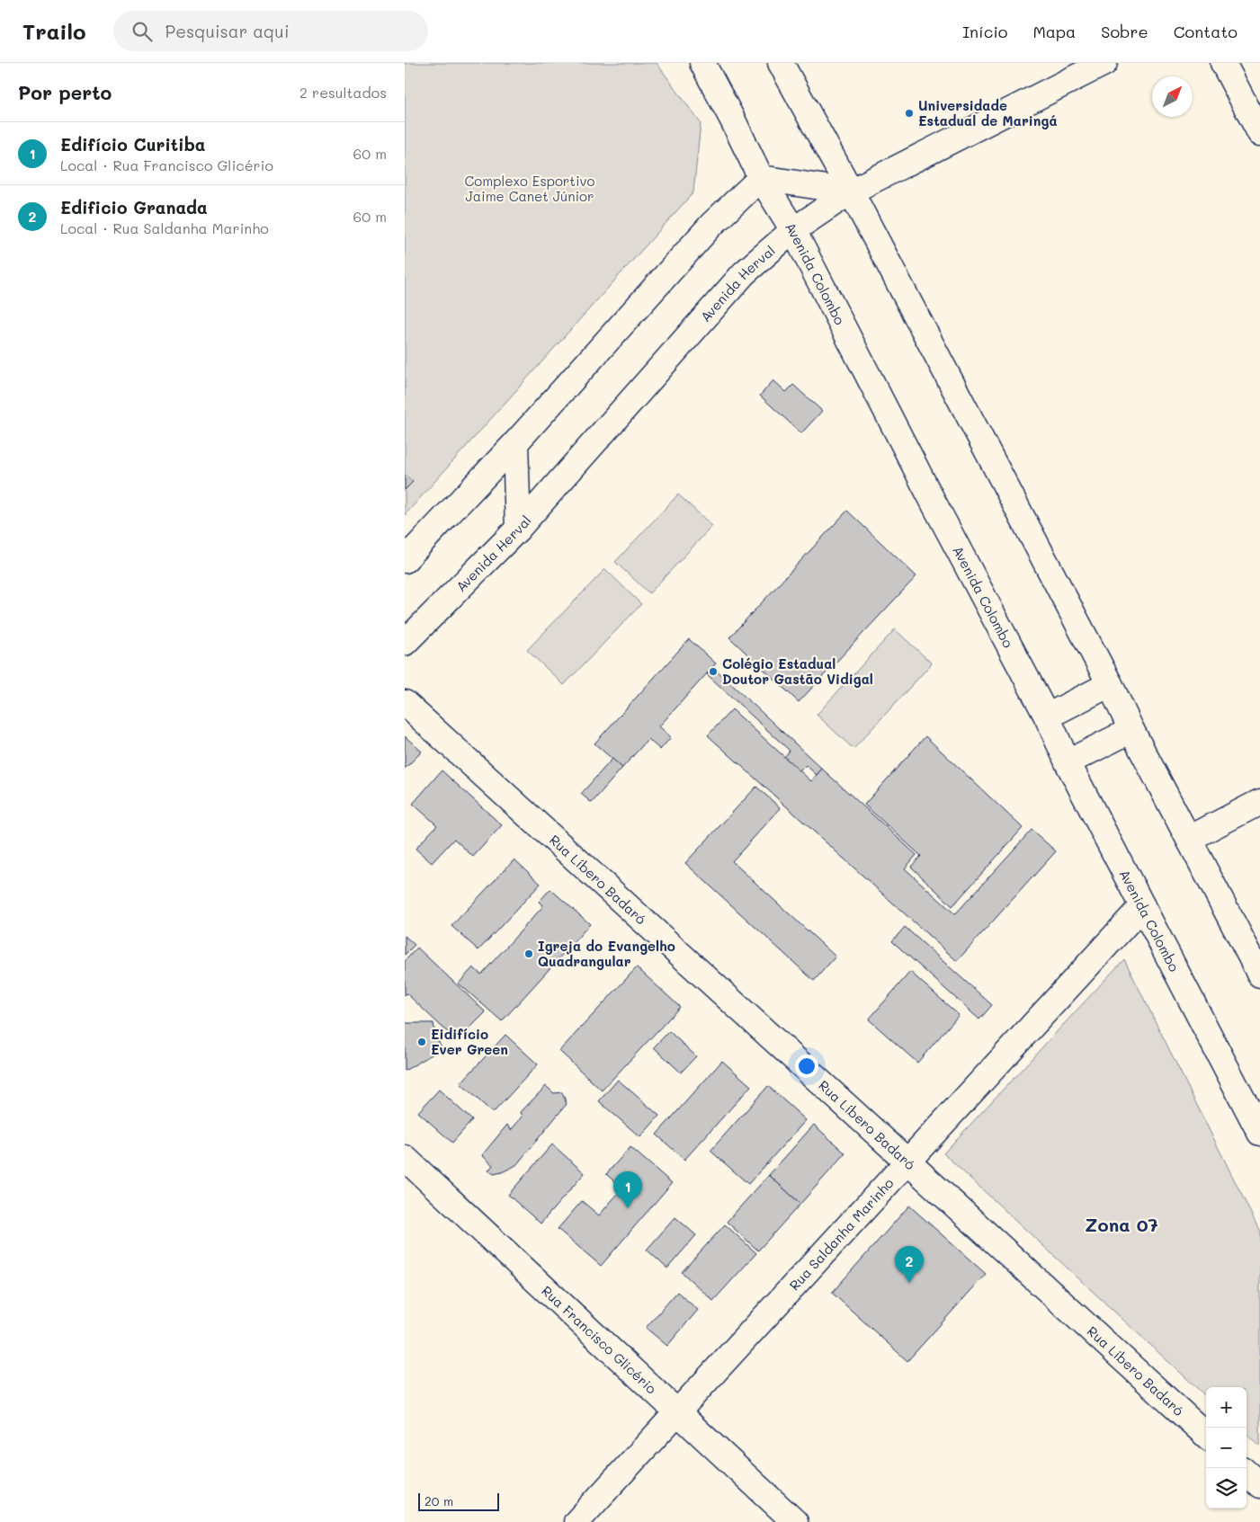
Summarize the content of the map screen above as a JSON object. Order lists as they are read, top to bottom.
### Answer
{
  "streets": {
    "main road": [
      "Avenida Colombo",
      "Avenida Herval",
      "Rua Líbero Badaró",
      "Rua Saldanha Marinho",
      "Rua Francisco Glicério"
    ]
  },
  "crossings": [
    ["Avenida Colombo", "Avenida Herval"],
    ["Avenida Colombo", "Rua Saldanha Marinho"],
    ["Rua Líbero Badaró", "Rua Saldanha Marinho"],
    ["Rua Saldanha Marinho", "Rua Francisco Glicério"]
  ],
  "districts": ["Zona 07"],
  "parks": ["Complexo Esportivo Jaime Canet Júnior"],
  "places": [
    "Universidade Estadual de Maringá",
    "Colégio Estadual Doutor Gastão Vidigal",
    "Igreja do Evangelho Quadrangular",
    "Eidifício Ever Green"
  ],
  "scale_bar": "20 m",
  "north": "top right",
  "page": {
    "header": "Trailo",
    "search": "Pesquisar aqui",
    "nav": [
      "Início",
      "Mapa",
      "Sobre",
      "Contato"
    ],
    "heading": ["Por perto", "2 resultados"],
    "list": [
      {
        "mark": "1",
        "name": "Edifício Curitiba",
        "note": "Local · Rua Francisco Glicério",
        "value": "60 m"
      },
      {
        "mark": "2",
        "name": "Edificio Granada",
        "note": "Local · Rua Saldanha Marinho",
        "value": "60 m"
      }
    ],
    "pins": ["1", "2"],
    "map_buttons": ["+", "−"],
    "scale": "20 m"
  }
}
